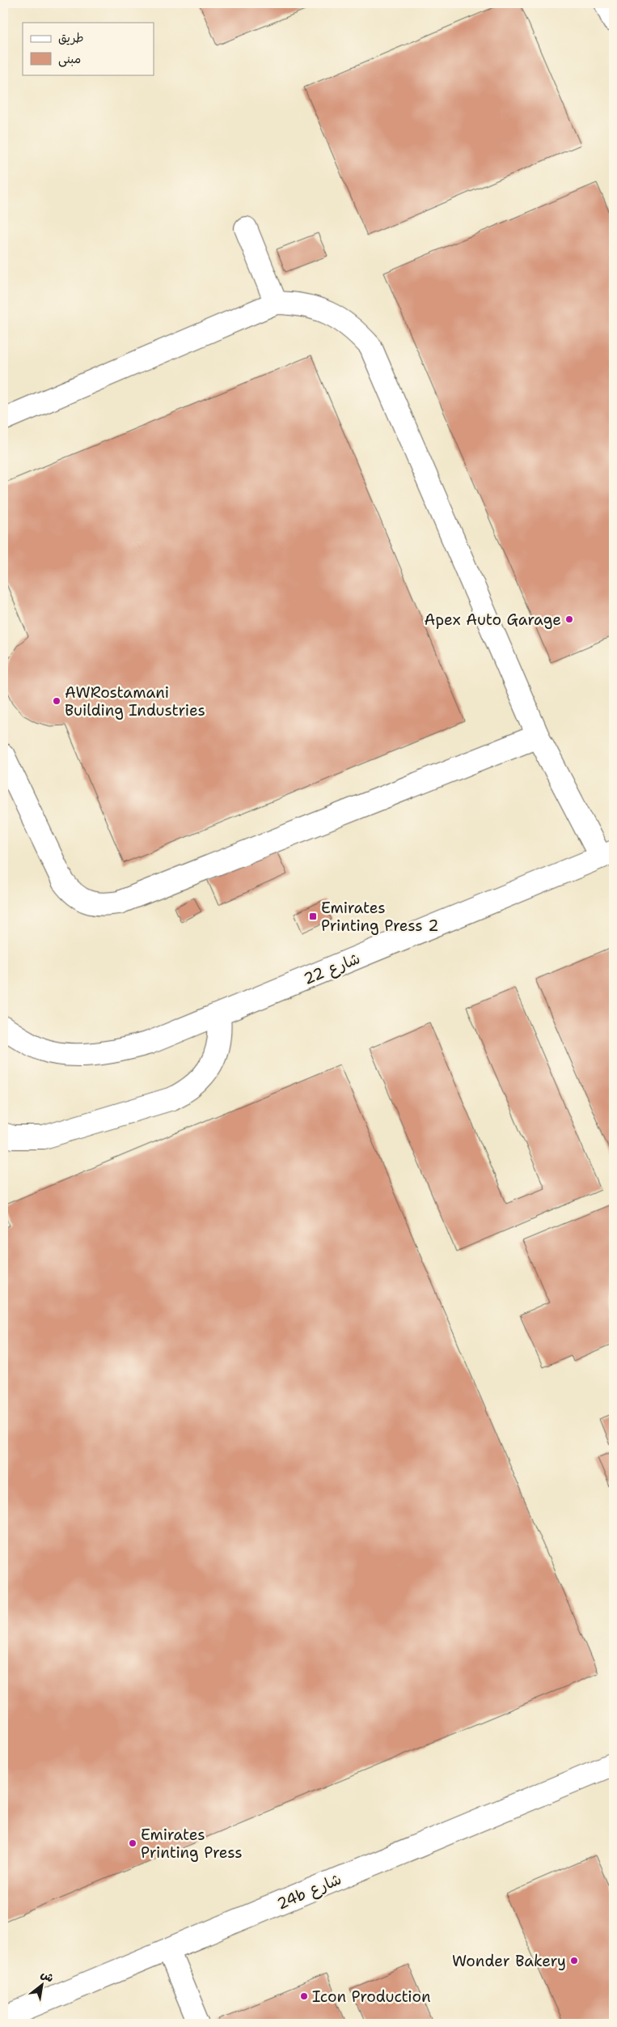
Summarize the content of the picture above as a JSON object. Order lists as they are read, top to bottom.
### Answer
{
  "streets": {
    "street": ["شارع 22", "24b شارع"]
  },
  "places": {
    "other": [
      "Apex Auto Garage",
      "AWRostamani Building Industries",
      "Emirates Printing Press",
      "Wonder Bakery",
      "Icon Production"
    ],
    "transit": ["Emirates Printing Press 2"]
  },
  "legend": ["طريق", "مبنى"],
  "north": "top right"
}
